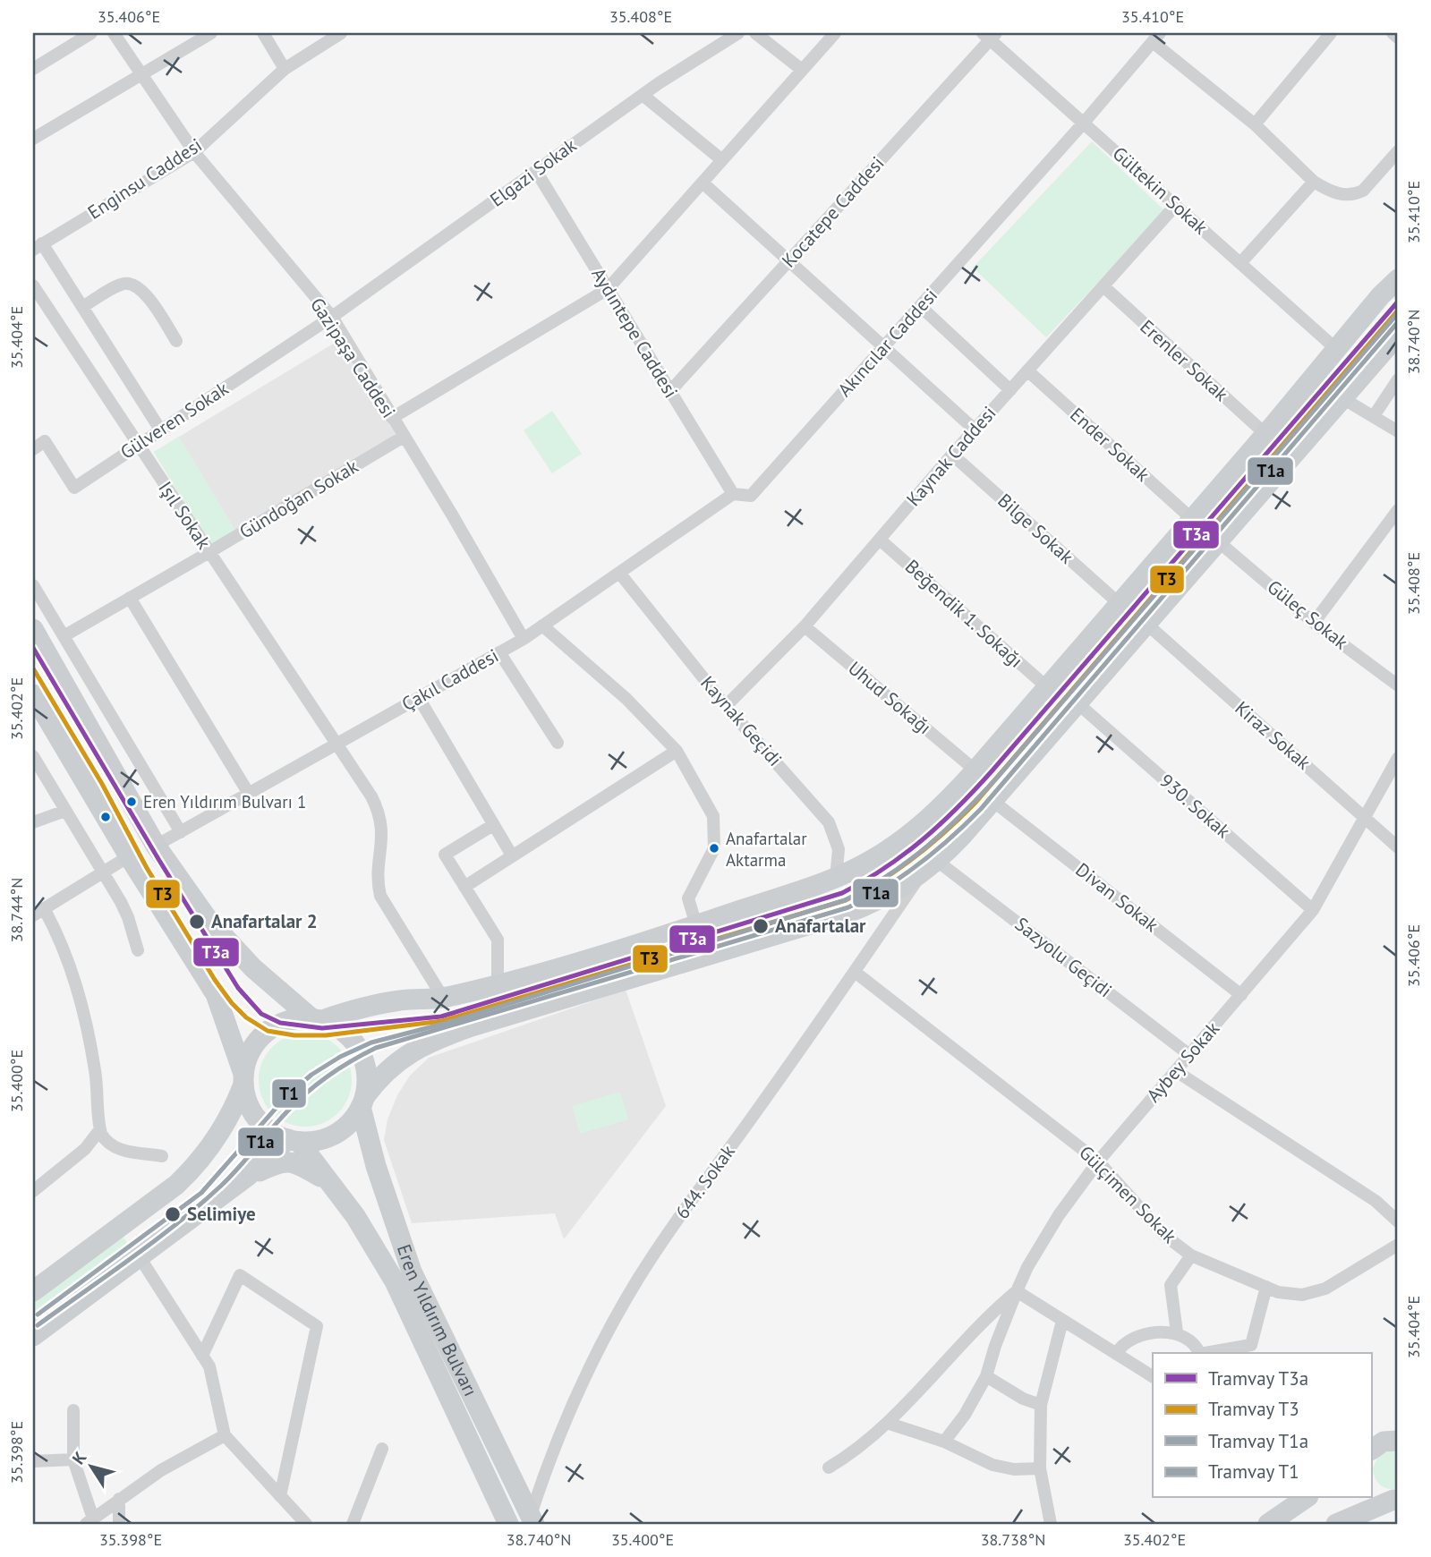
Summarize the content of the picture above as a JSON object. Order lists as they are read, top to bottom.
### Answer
{
  "streets": {
    "main road": ["Eren Yıldırım Bulvarı"],
    "street": [
      "Elgazi Sokak",
      "Enginsu Caddesi",
      "Gültekin Sokak",
      "Kocatepe Caddesi",
      "Aydıntepe Caddesi",
      "Akıncılar Caddesi",
      "Gazipaşa Caddesi",
      "Erenler Sokak",
      "Gülveren Sokak",
      "Ender Sokak",
      "Kaynak Caddesi",
      "Gündoğan Sokak",
      "Işıl Sokak",
      "Bilge Sokak",
      "Beğendik 1. Sokağı",
      "Güleç Sokak",
      "Çakıl Caddesi",
      "Uhud Sokağı",
      "Kaynak Geçidi",
      "Kiraz Sokak",
      "930. Sokak",
      "Divan Sokak",
      "Sazyolu Geçidi",
      "Aybey Sokak",
      "644. Sokak",
      "Gülçimen Sokak"
    ]
  },
  "crossings": [
    ["Elgazi Sokak", "Aydıntepe Caddesi"],
    ["Elgazi Sokak", "Gazipaşa Caddesi"],
    ["Elgazi Sokak", "Gülveren Sokak"],
    ["Enginsu Caddesi", "Gazipaşa Caddesi"],
    ["Gültekin Sokak", "Kocatepe Caddesi"],
    ["Gültekin Sokak", "Akıncılar Caddesi"],
    ["Gültekin Sokak", "Kaynak Caddesi"],
    ["Kocatepe Caddesi", "Aydıntepe Caddesi"],
    ["Aydıntepe Caddesi", "Akıncılar Caddesi"],
    ["Aydıntepe Caddesi", "Çakıl Caddesi"],
    ["Akıncılar Caddesi", "Çakıl Caddesi"],
    ["Gazipaşa Caddesi", "Gülveren Sokak"],
    ["Gazipaşa Caddesi", "Gündoğan Sokak"],
    ["Gazipaşa Caddesi", "Çakıl Caddesi"],
    ["Erenler Sokak", "Kaynak Caddesi"],
    ["Gülveren Sokak", "Işıl Sokak"],
    ["Ender Sokak", "Kaynak Caddesi"],
    ["Kaynak Caddesi", "Bilge Sokak"],
    ["Kaynak Caddesi", "Beğendik 1. Sokağı"],
    ["Kaynak Caddesi", "Uhud Sokağı"],
    ["Kaynak Caddesi", "Kaynak Geçidi"],
    ["Gündoğan Sokak", "Işıl Sokak"],
    ["Işıl Sokak", "Çakıl Caddesi"],
    ["Çakıl Caddesi", "Kaynak Geçidi"],
    ["Kiraz Sokak", "Aybey Sokak"],
    ["930. Sokak", "Aybey Sokak"],
    ["Divan Sokak", "Aybey Sokak"],
    ["Sazyolu Geçidi", "Aybey Sokak"],
    ["Sazyolu Geçidi", "644. Sokak"],
    ["Aybey Sokak", "Gülçimen Sokak"],
    ["644. Sokak", "Gülçimen Sokak"],
    ["644. Sokak", "Eren Yıldırım Bulvarı"]
  ],
  "places": [
    "Eren Yıldırım Bulvarı 1",
    "Anafartalar Aktarma",
    "Anafartalar 2",
    "Anafartalar",
    "Selimiye"
  ],
  "lines": [
    "tram line T3a",
    "tram line T3",
    "tram line T1",
    "tram line T1a"
  ],
  "legend": [
    "Tramvay T3a",
    "Tramvay T3",
    "Tramvay T1a",
    "Tramvay T1"
  ],
  "north": "top left",
  "coordinates": [
    "35.406°E",
    "35.408°E",
    "35.410°E",
    "35.404°E",
    "38.740°N",
    "35.402°E",
    "38.744°N",
    "35.400°E",
    "35.398°E",
    "38.738°N"
  ]
}
